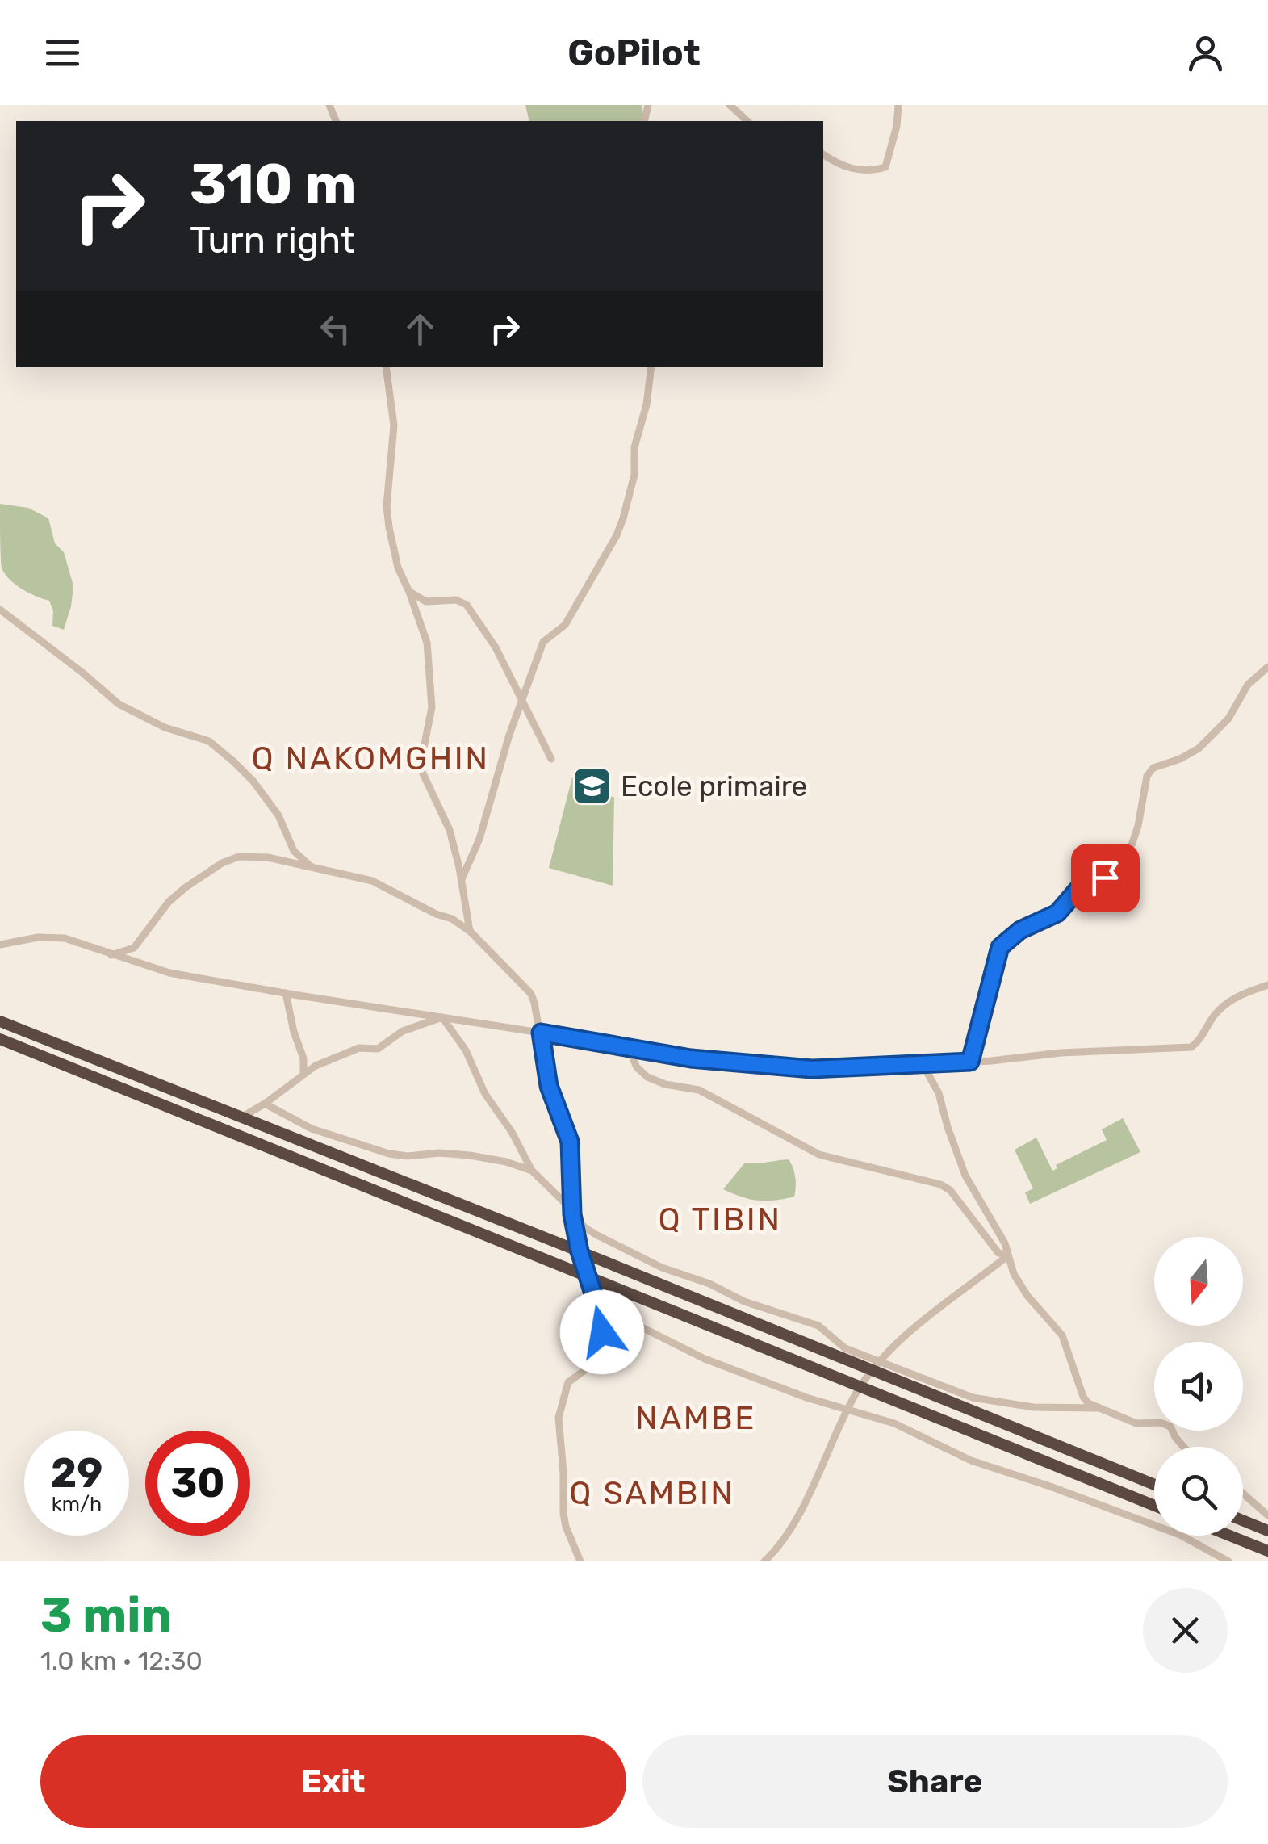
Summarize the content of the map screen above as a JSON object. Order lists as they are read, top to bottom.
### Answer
{
  "districts": [
    "Q NAKOMGHIN",
    "Q TIBIN",
    "NAMBE",
    "Q SAMBIN"
  ],
  "places": {
    "school or university": ["Ecole primaire"]
  },
  "north": "bottom",
  "page": {
    "header": "GoPilot",
    "turn": ["310 m", "Turn right"],
    "speed": "29 km/h",
    "limit": "30",
    "heading": ["3 min", "1.0 km · 12:30"],
    "buttons": ["Exit", "Share"]
  }
}
